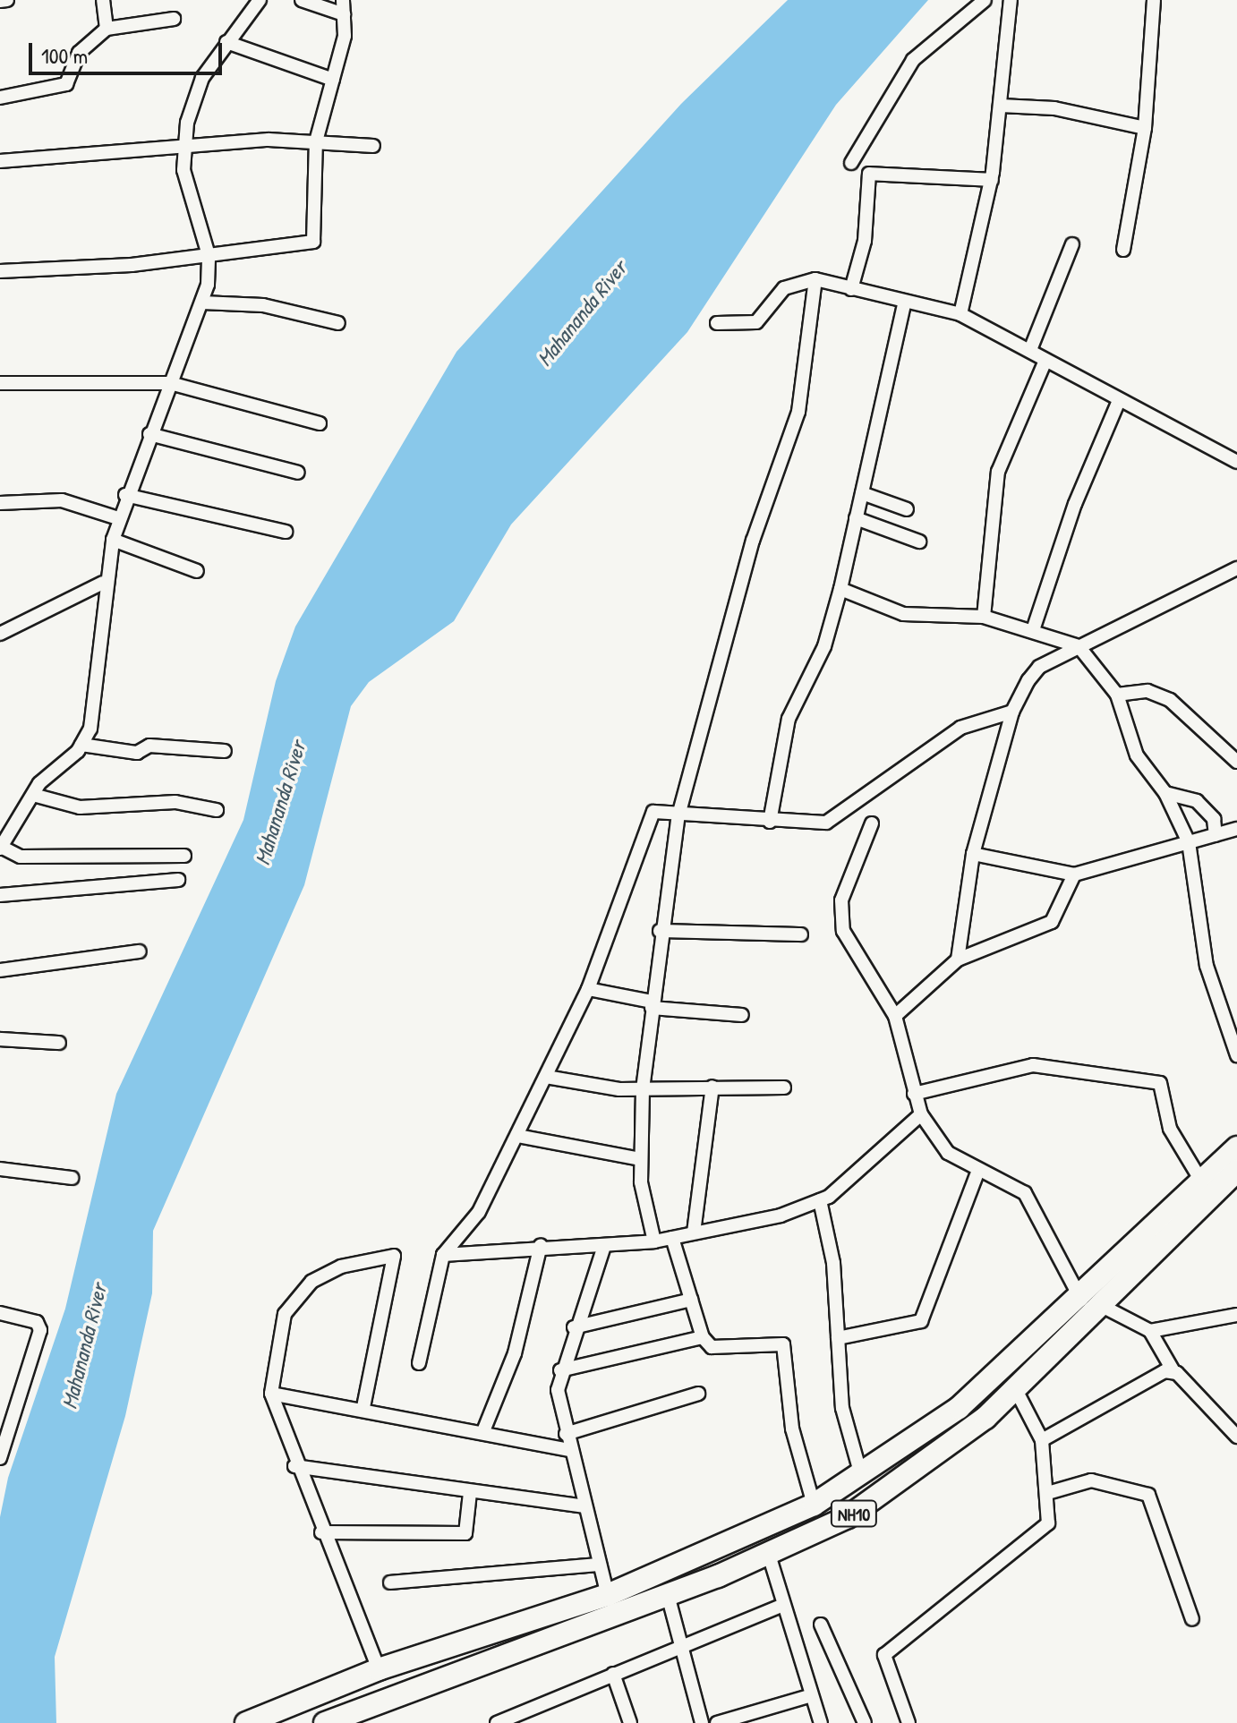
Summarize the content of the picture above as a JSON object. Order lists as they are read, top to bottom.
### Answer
{
  "streets": {
    "highway": ["NH10"]
  },
  "water": ["Mahananda River"],
  "scale_bar": "100 m"
}
